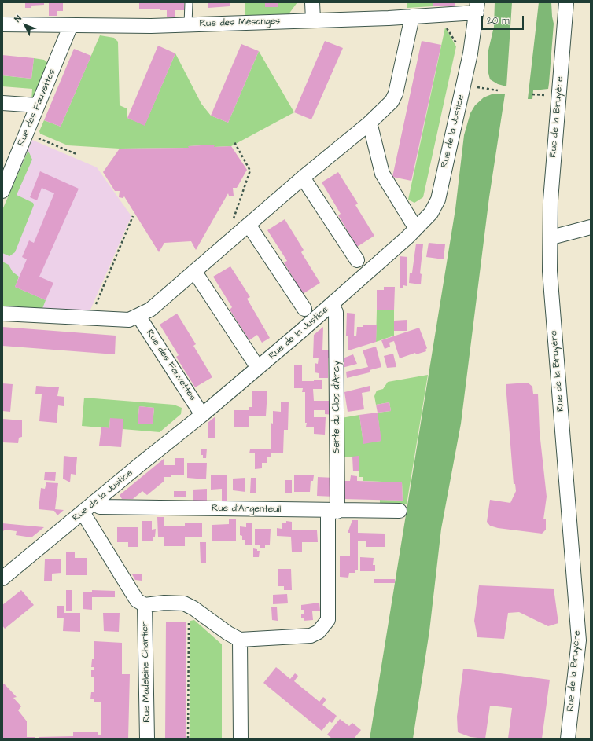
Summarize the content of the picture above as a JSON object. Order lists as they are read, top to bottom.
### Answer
{
  "streets": {
    "street": [
      "Rue des Mésanges",
      "Rue des Fauvettes",
      "Rue de la Bruyère",
      "Rue de la Justice",
      "Sente du Clos d'Arcy",
      "Rue d'Argenteuil",
      "Rue Madeleine Chartier"
    ]
  },
  "crossings": [
    ["Rue des Mésanges", "Rue des Fauvettes"],
    ["Rue des Mésanges", "Rue de la Justice"],
    ["Rue des Fauvettes", "Rue de la Justice"],
    ["Rue de la Justice", "Sente du Clos d'Arcy"],
    ["Rue de la Justice", "Rue d'Argenteuil"],
    ["Sente du Clos d'Arcy", "Rue d'Argenteuil"]
  ],
  "scale_bar": "20 m",
  "north": "top left"
}
